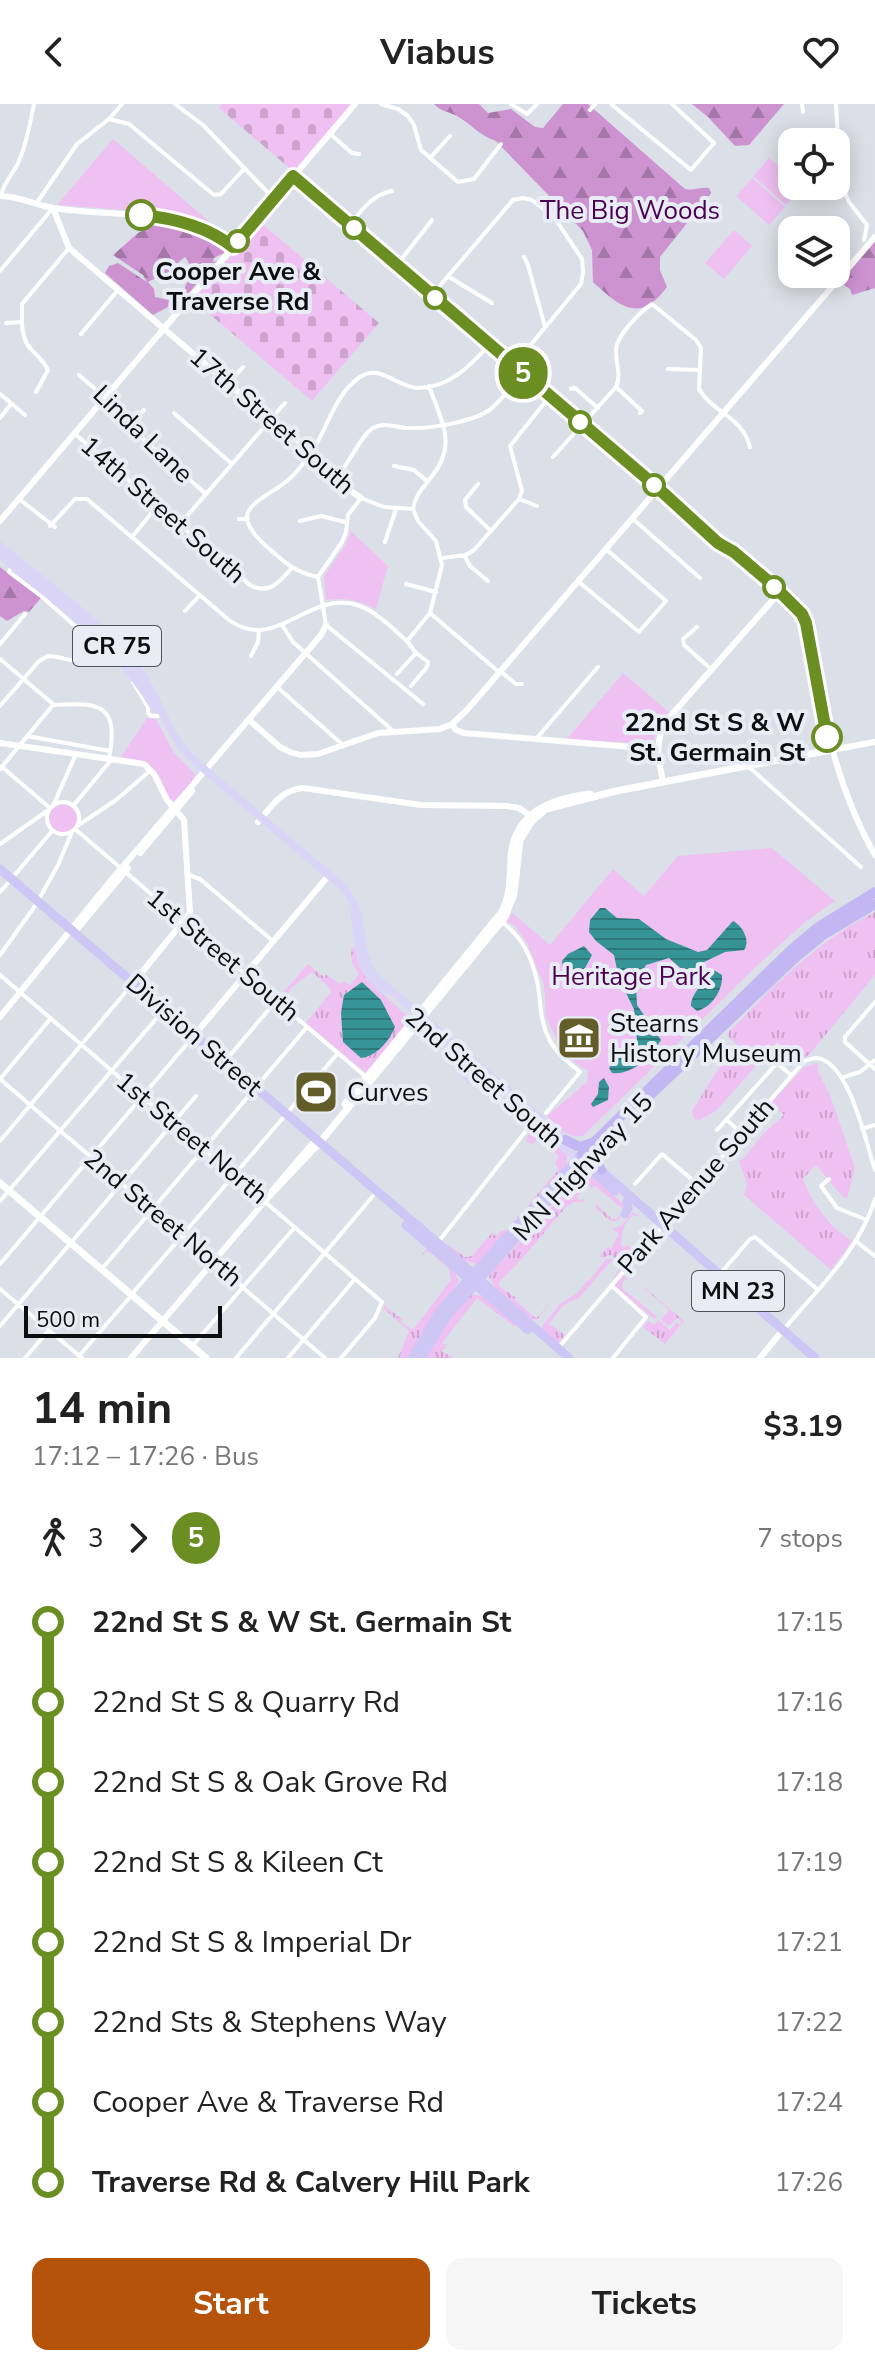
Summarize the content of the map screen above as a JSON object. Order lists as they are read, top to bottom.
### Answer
{
  "streets": {
    "highway": ["Division Street", "MN Highway 15", "MN 23"],
    "main road": ["CR 75", "2nd Street South"],
    "street": [
      "17th Street South",
      "Linda Lane",
      "14th Street South",
      "1st Street South",
      "1st Street North",
      "Park Avenue South",
      "2nd Street North"
    ]
  },
  "crossings": [
    ["CR 75", "2nd Street South"],
    ["Division Street", "MN Highway 15"],
    ["Division Street", "Park Avenue South"],
    ["2nd Street South", "MN Highway 15"],
    ["2nd Street South", "MN 23"],
    ["MN Highway 15", "MN 23"],
    ["Park Avenue South", "MN 23"]
  ],
  "parks": ["The Big Woods", "Heritage Park"],
  "places": {
    "other": ["Cooper Ave & Traverse Rd", "22nd St S & W St. Germain St"],
    "museum": ["Stearns History Museum"],
    "sports": ["Curves"]
  },
  "lines": ["bus line 5"],
  "scale_bar": "500 m",
  "page": {
    "header": "Viabus",
    "on_map": "5",
    "scale": "500 m",
    "heading": ["14 min", "17:12 – 17:26 · Bus", "$3.19"],
    "legs": ["3", "5", "7 stops"],
    "list": [
      {
        "name": "22nd St S & W St. Germain St",
        "value": "17:15"
      },
      {
        "name": "22nd St S & Quarry Rd",
        "value": "17:16"
      },
      {
        "name": "22nd St S & Oak Grove Rd",
        "value": "17:18"
      },
      {
        "name": "22nd St S & Kileen Ct",
        "value": "17:19"
      },
      {
        "name": "22nd St S & Imperial Dr",
        "value": "17:21"
      },
      {
        "name": "22nd Sts & Stephens Way",
        "value": "17:22"
      },
      {
        "name": "Cooper Ave & Traverse Rd",
        "value": "17:24"
      },
      {
        "name": "Traverse Rd & Calvery Hill Park",
        "value": "17:26"
      }
    ],
    "buttons": ["Start", "Tickets"]
  }
}
